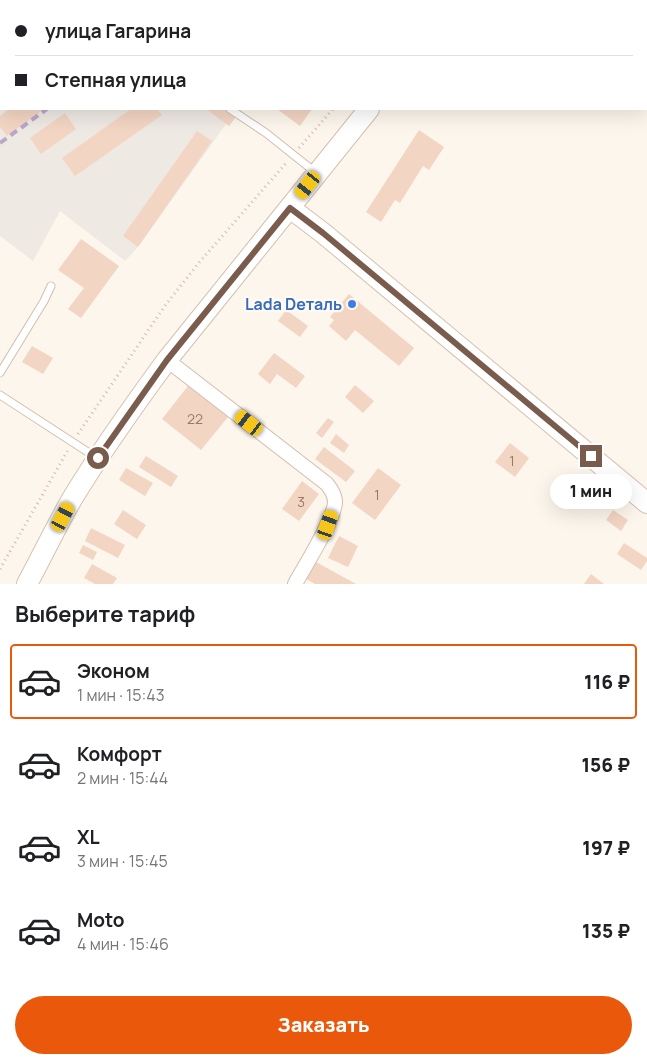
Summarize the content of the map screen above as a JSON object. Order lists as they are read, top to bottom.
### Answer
{
  "places": ["Lada Dеталь"],
  "house_numbers": [
    "22",
    "1",
    "1",
    "3"
  ],
  "page": {
    "banner": ["улица Гагарина", "Степная улица"],
    "bubble": "1 мин",
    "heading": "Выберите тариф",
    "list": [
      {
        "name": "Эконом",
        "note": "1 мин · 15:43",
        "value": "116 ₽"
      },
      {
        "name": "Комфорт",
        "note": "2 мин · 15:44",
        "value": "156 ₽"
      },
      {
        "name": "XL",
        "note": "3 мин · 15:45",
        "value": "197 ₽"
      },
      {
        "name": "Moto",
        "note": "4 мин · 15:46",
        "value": "135 ₽"
      }
    ],
    "buttons": "Заказать"
  }
}
